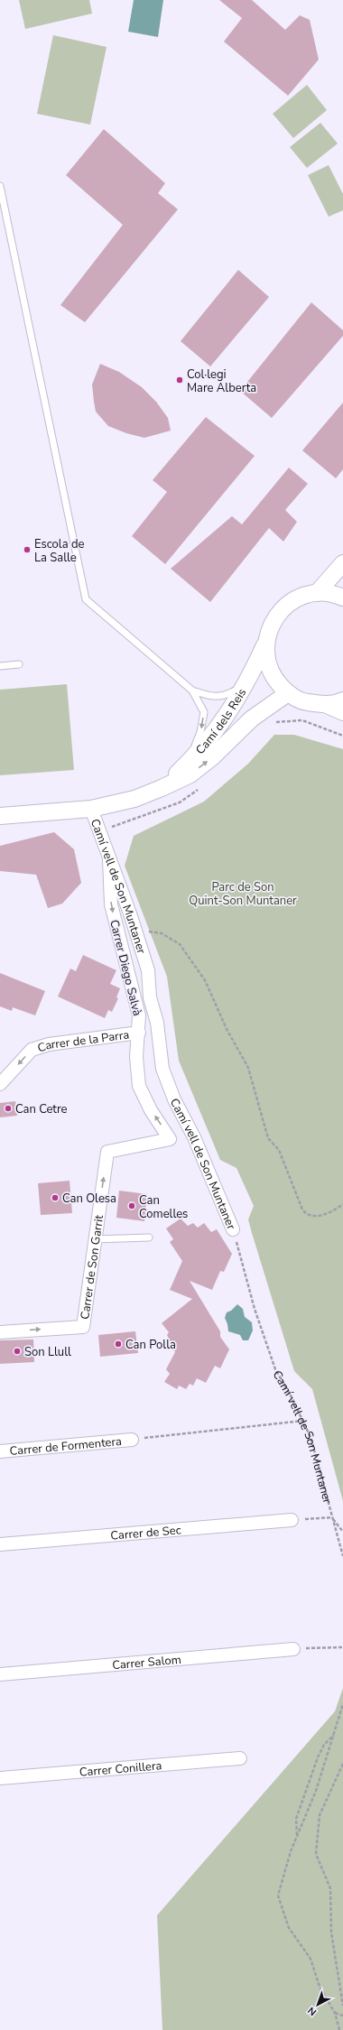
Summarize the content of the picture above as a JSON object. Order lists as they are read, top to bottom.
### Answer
{
  "streets": {
    "street": [
      "Camí dels Reis",
      "Camí vell de Son Muntaner",
      "Carrer Diego Salvà",
      "Carrer de la Parra",
      "Carrer de Son Garrit",
      "Carrer de Formentera",
      "Carrer de Sec",
      "Carrer Salom",
      "Carrer Conillera"
    ]
  },
  "crossings": [
    ["Camí dels Reis", "Camí vell de Son Muntaner"],
    ["Camí vell de Son Muntaner", "Carrer Diego Salvà"],
    ["Carrer Diego Salvà", "Carrer de la Parra"],
    ["Carrer Diego Salvà", "Carrer de Son Garrit"],
    ["Carrer de la Parra", "Carrer de Son Garrit"]
  ],
  "one_way": ["Carrer Diego Salvà", "Carrer de la Parra"],
  "parks": ["Parc de Son Quint-Son Muntaner"],
  "places": [
    "Col·legi Mare Alberta",
    "Escola de La Salle",
    "Can Cetre",
    "Can Olesa",
    "Can Comelles",
    "Can Polla",
    "Son Llull"
  ],
  "north": "bottom left"
}
